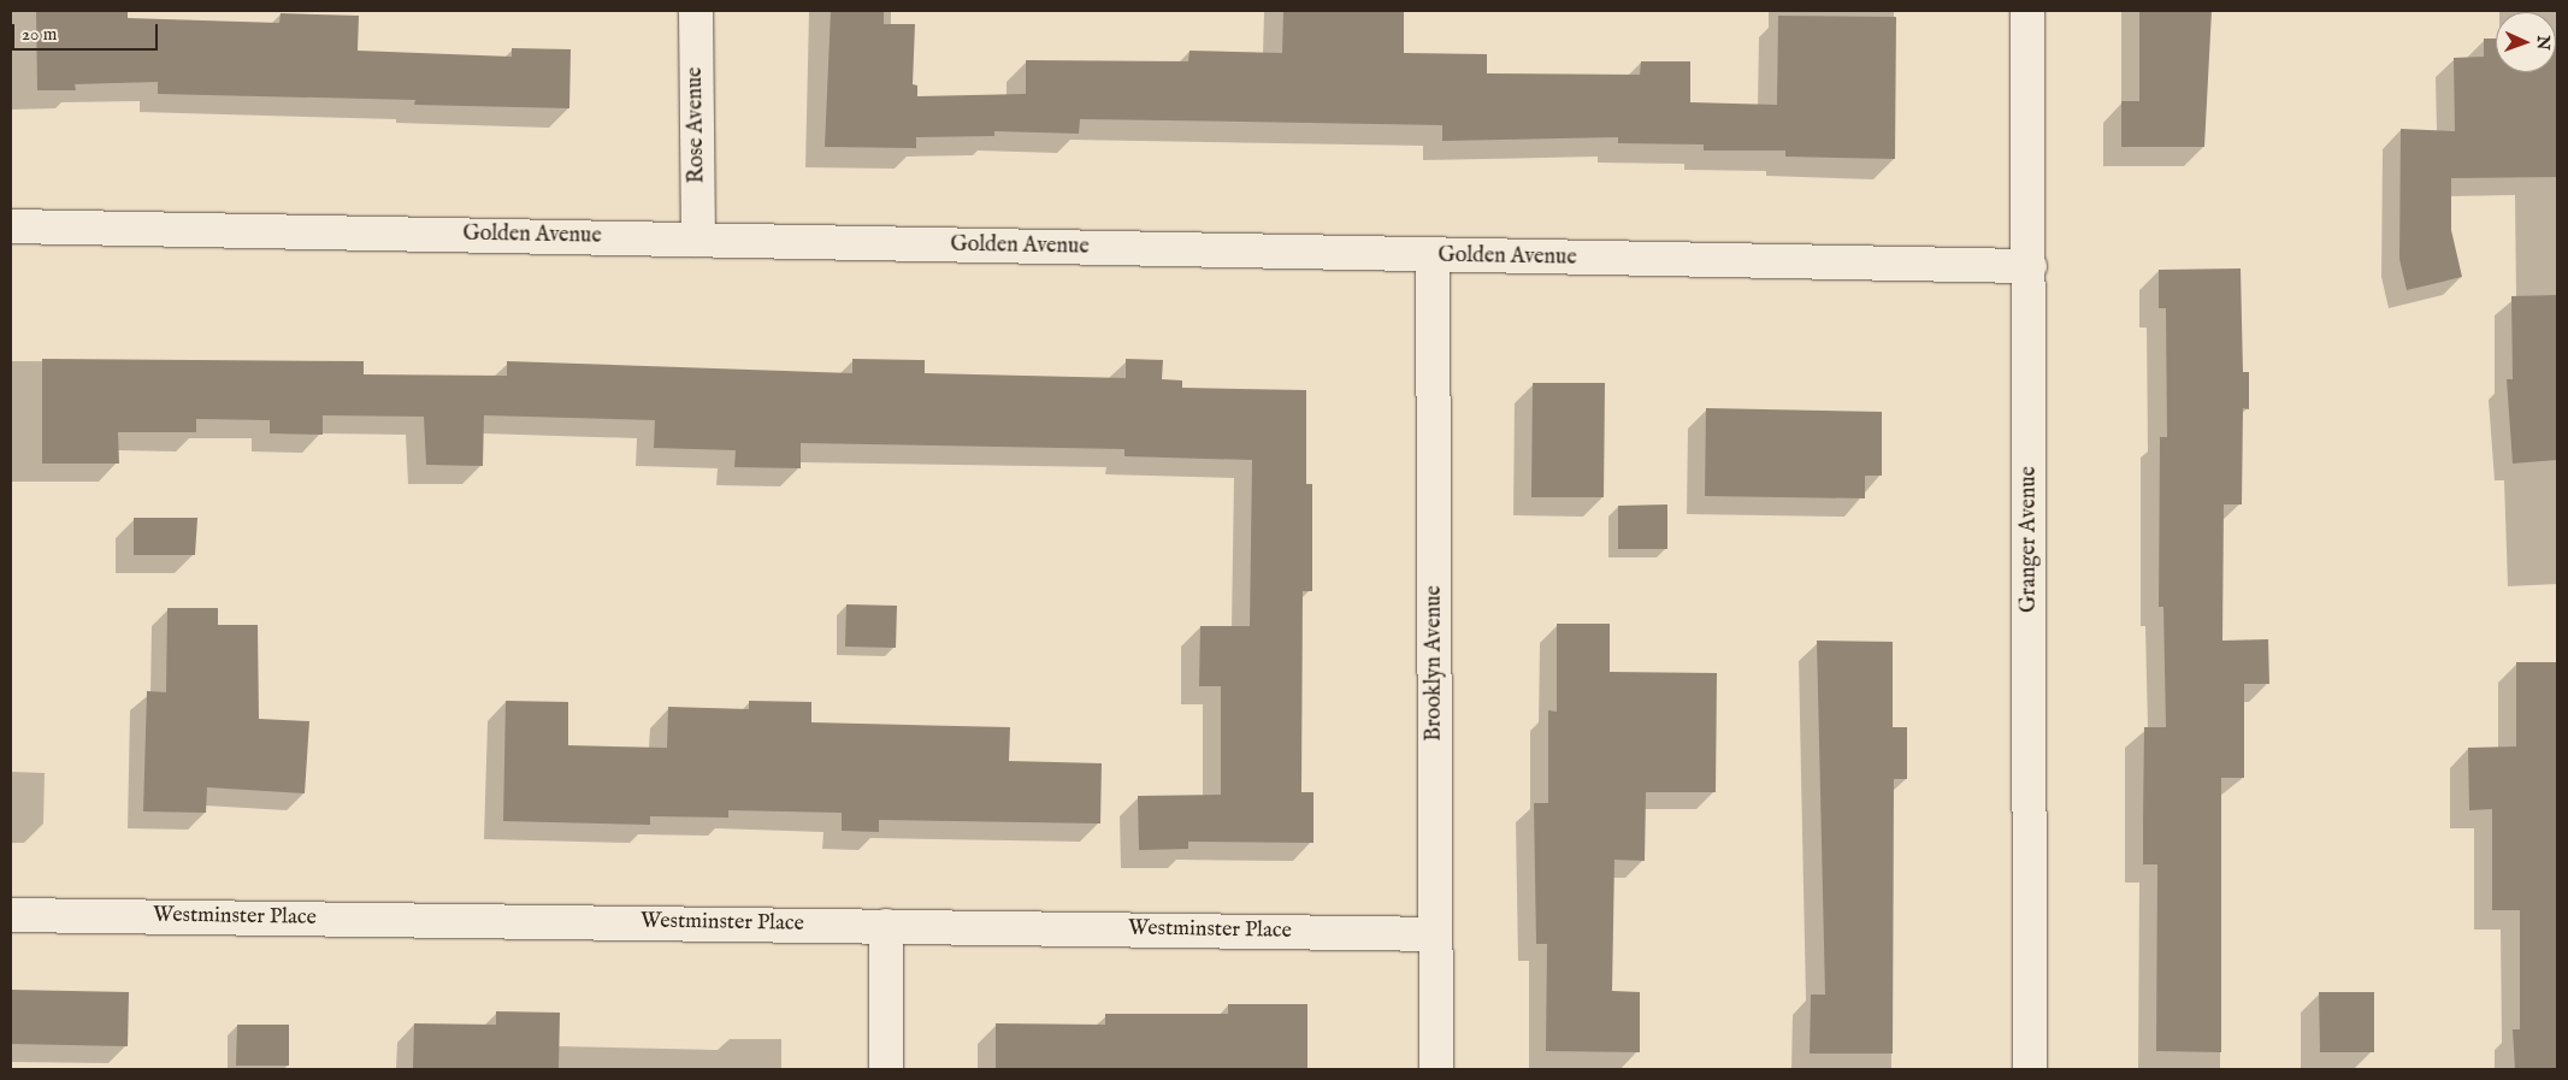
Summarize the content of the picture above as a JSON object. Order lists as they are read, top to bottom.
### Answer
{
  "streets": {
    "street": [
      "Rose Avenue",
      "Golden Avenue",
      "Granger Avenue",
      "Brooklyn Avenue",
      "Westminster Place"
    ]
  },
  "crossings": [
    ["Rose Avenue", "Golden Avenue"],
    ["Golden Avenue", "Granger Avenue"],
    ["Golden Avenue", "Brooklyn Avenue"],
    ["Brooklyn Avenue", "Westminster Place"]
  ],
  "scale_bar": "20 m",
  "north": "right"
}
